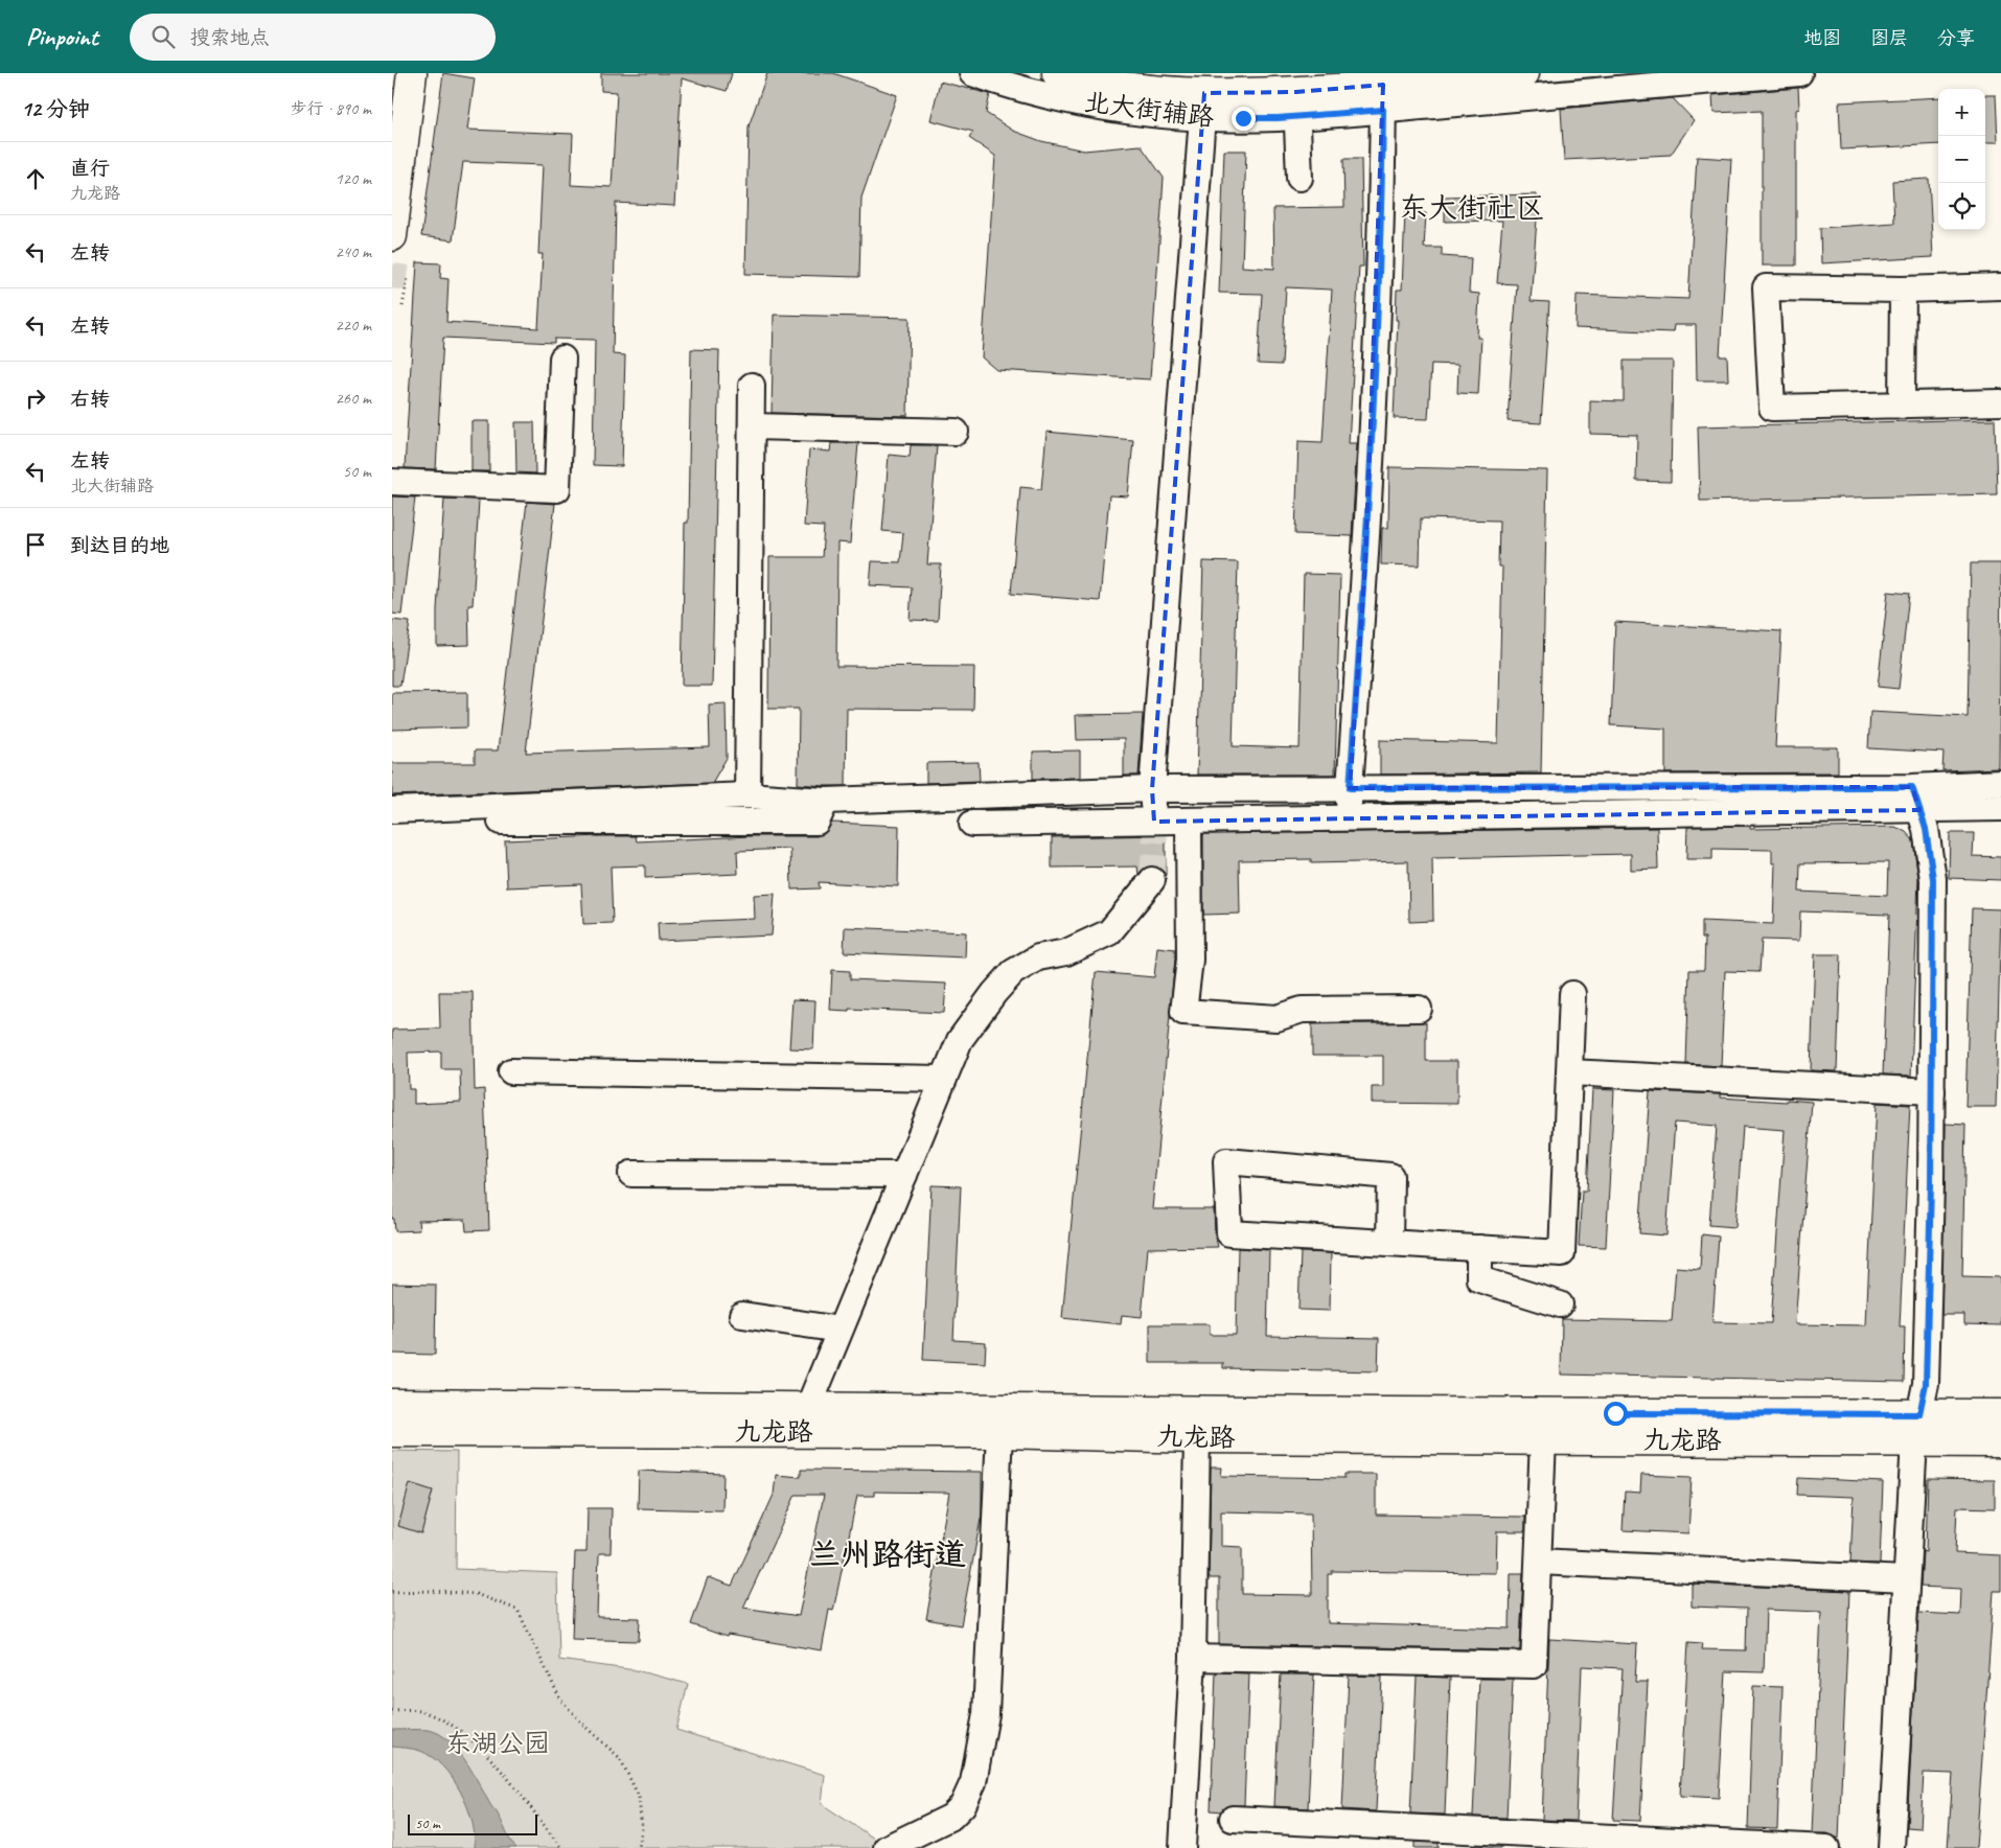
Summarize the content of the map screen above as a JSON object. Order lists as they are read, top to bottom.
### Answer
{
  "streets": {
    "main road": ["九龙路"],
    "street": ["北大街辅路"]
  },
  "districts": ["东大街社区", "兰州路街道"],
  "parks": ["东湖公园"],
  "scale_bar": "50 m",
  "page": {
    "header": "Pinpoint",
    "search": "搜索地点",
    "nav": ["地图", "图层", "分享"],
    "heading": ["12 分钟", "步行 · 890 m"],
    "map_buttons": ["+", "−"],
    "list": [
      ["直行", "九龙路", "120 m"],
      ["左转", "240 m"],
      ["左转", "220 m"],
      ["右转", "260 m"],
      ["左转", "北大街辅路", "50 m"],
      "到达目的地"
    ],
    "scale": "50 m"
  }
}
